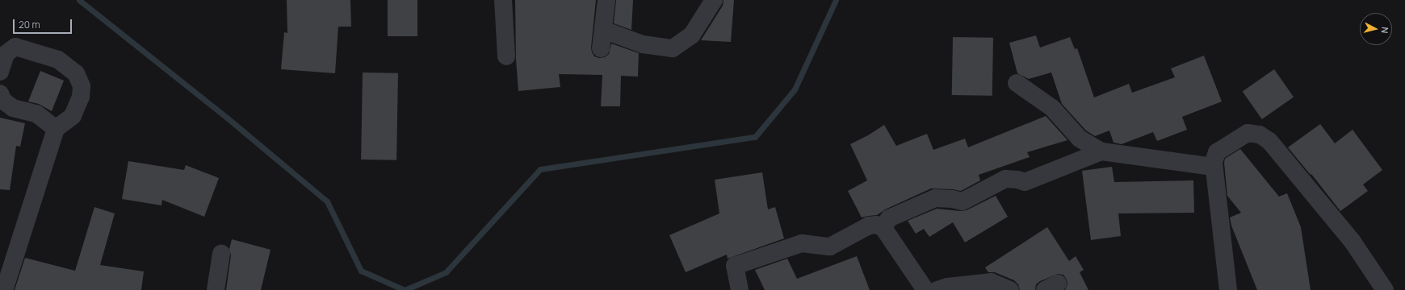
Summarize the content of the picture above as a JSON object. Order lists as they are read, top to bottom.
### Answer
{
  "scale_bar": "20 m",
  "north": "right"
}
